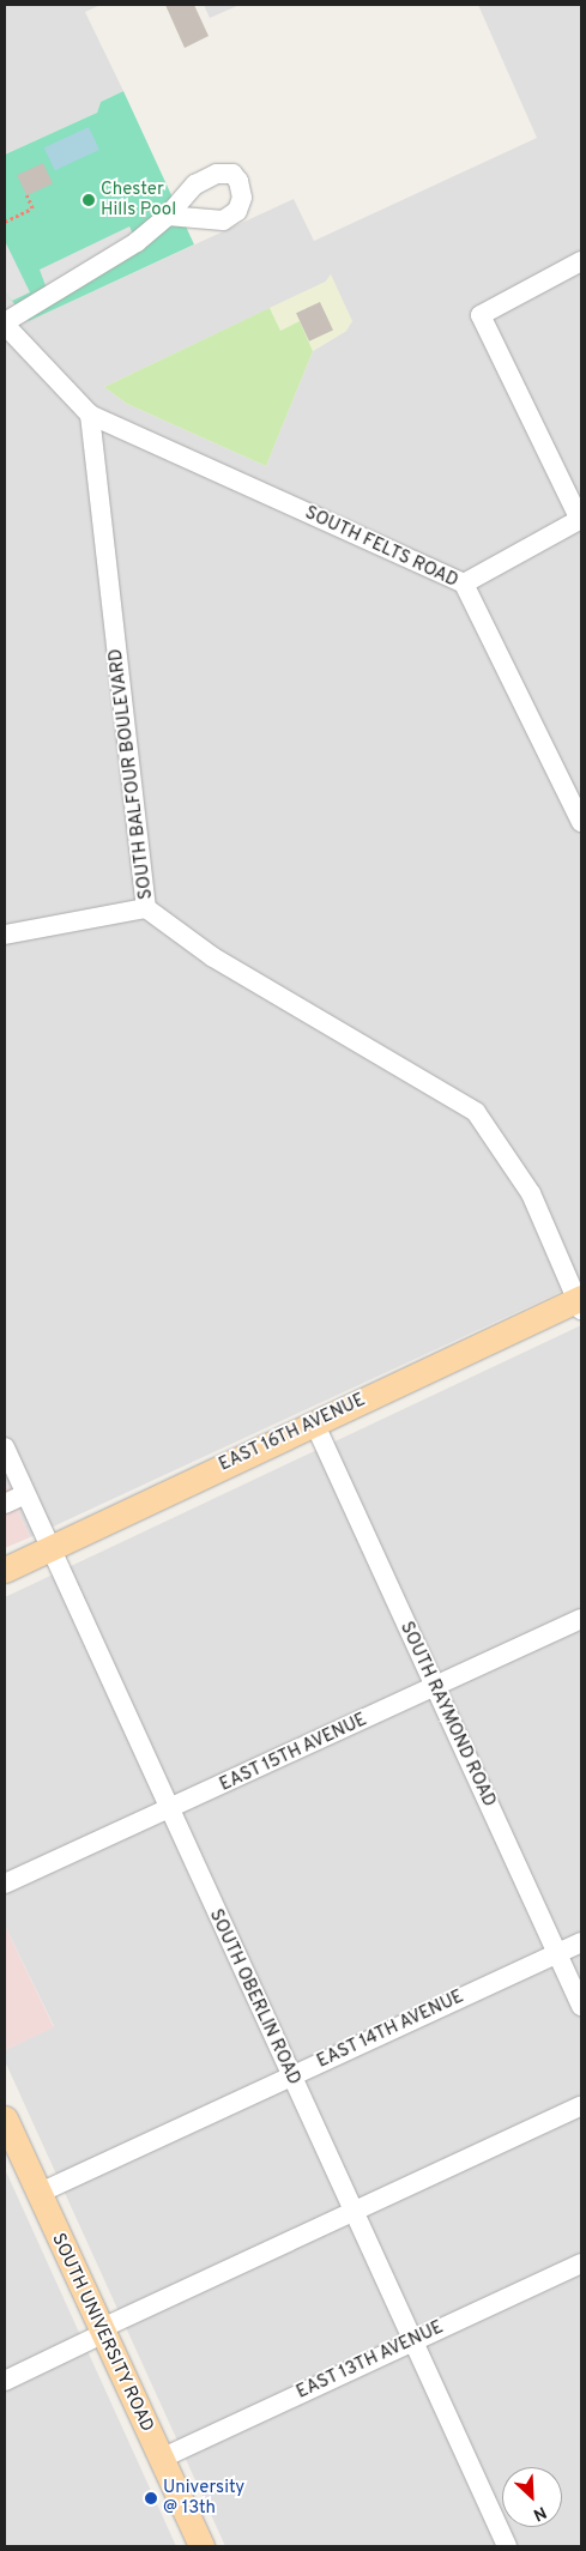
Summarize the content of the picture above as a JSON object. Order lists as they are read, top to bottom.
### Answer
{
  "streets": {
    "main road": ["EAST 16TH AVENUE", "SOUTH UNIVERSITY ROAD"],
    "street": [
      "SOUTH FELTS ROAD",
      "SOUTH BALFOUR BOULEVARD",
      "SOUTH RAYMOND ROAD",
      "EAST 15TH AVENUE",
      "SOUTH OBERLIN ROAD",
      "EAST 14TH AVENUE",
      "EAST 13TH AVENUE"
    ]
  },
  "crossings": [
    ["SOUTH FELTS ROAD", "SOUTH BALFOUR BOULEVARD"],
    ["SOUTH BALFOUR BOULEVARD", "EAST 16TH AVENUE"],
    ["EAST 16TH AVENUE", "SOUTH RAYMOND ROAD"],
    ["EAST 16TH AVENUE", "SOUTH OBERLIN ROAD"],
    ["SOUTH RAYMOND ROAD", "EAST 15TH AVENUE"],
    ["SOUTH RAYMOND ROAD", "EAST 14TH AVENUE"],
    ["EAST 15TH AVENUE", "SOUTH OBERLIN ROAD"],
    ["SOUTH OBERLIN ROAD", "EAST 14TH AVENUE"],
    ["SOUTH OBERLIN ROAD", "EAST 13TH AVENUE"],
    ["EAST 14TH AVENUE", "SOUTH UNIVERSITY ROAD"],
    ["SOUTH UNIVERSITY ROAD", "EAST 13TH AVENUE"]
  ],
  "places": ["Chester Hills Pool", "University @ 13th"],
  "north": "bottom right"
}
